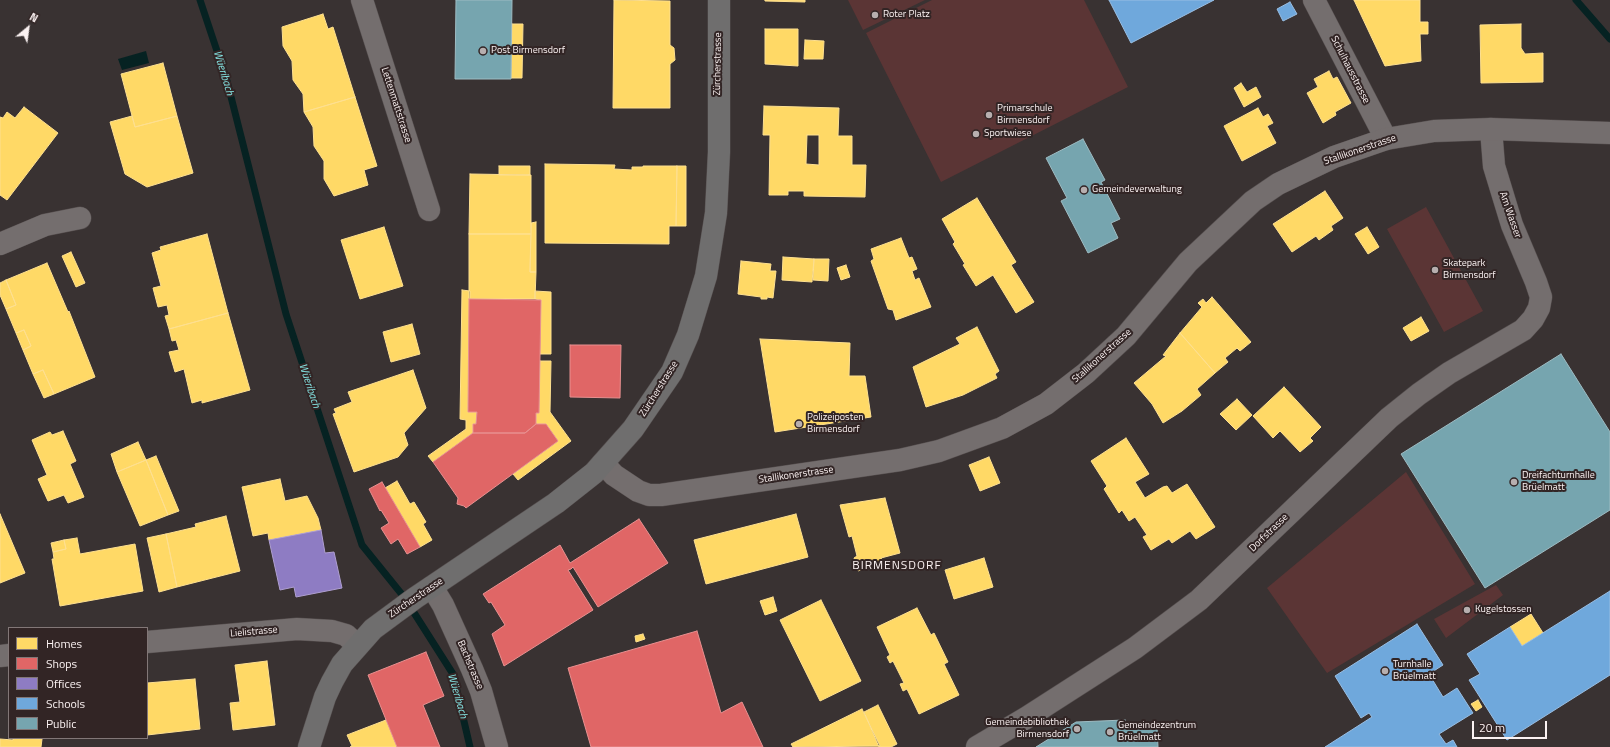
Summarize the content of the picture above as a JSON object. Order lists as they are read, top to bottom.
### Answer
{
  "streets": {
    "main road": ["Zürcherstrasse"],
    "street": [
      "Schulhausstrasse",
      "Lettenmattstrasse",
      "Stallikonerstrasse",
      "Am Wasser",
      "Dorfstrasse",
      "Lielistrasse",
      "Bachstrasse"
    ]
  },
  "crossings": [
    ["Zürcherstrasse", "Stallikonerstrasse"],
    ["Zürcherstrasse", "Lielistrasse"],
    ["Zürcherstrasse", "Bachstrasse"],
    ["Schulhausstrasse", "Stallikonerstrasse"],
    ["Stallikonerstrasse", "Am Wasser"],
    ["Am Wasser", "Dorfstrasse"]
  ],
  "districts": ["BIRMENSDORF"],
  "water": ["Wüeribach"],
  "places": [
    "Roter Platz",
    "Post Birmensdorf",
    "Primarschule Birmensdorf",
    "Sportwiese",
    "Gemeindeverwaltung",
    "Skatepark Birmensdorf",
    "Polizeiposten Birmensdorf",
    "Dreifachturnhalle Brüelmatt",
    "Kugelstossen",
    "Turnhalle Brüelmatt",
    "Gemeindebibliothek Birmensdorf",
    "Gemeindezentrum Brüelmatt"
  ],
  "legend": [
    "Homes",
    "Shops",
    "Offices",
    "Schools",
    "Public"
  ],
  "scale_bar": "20 m",
  "north": "top right"
}
